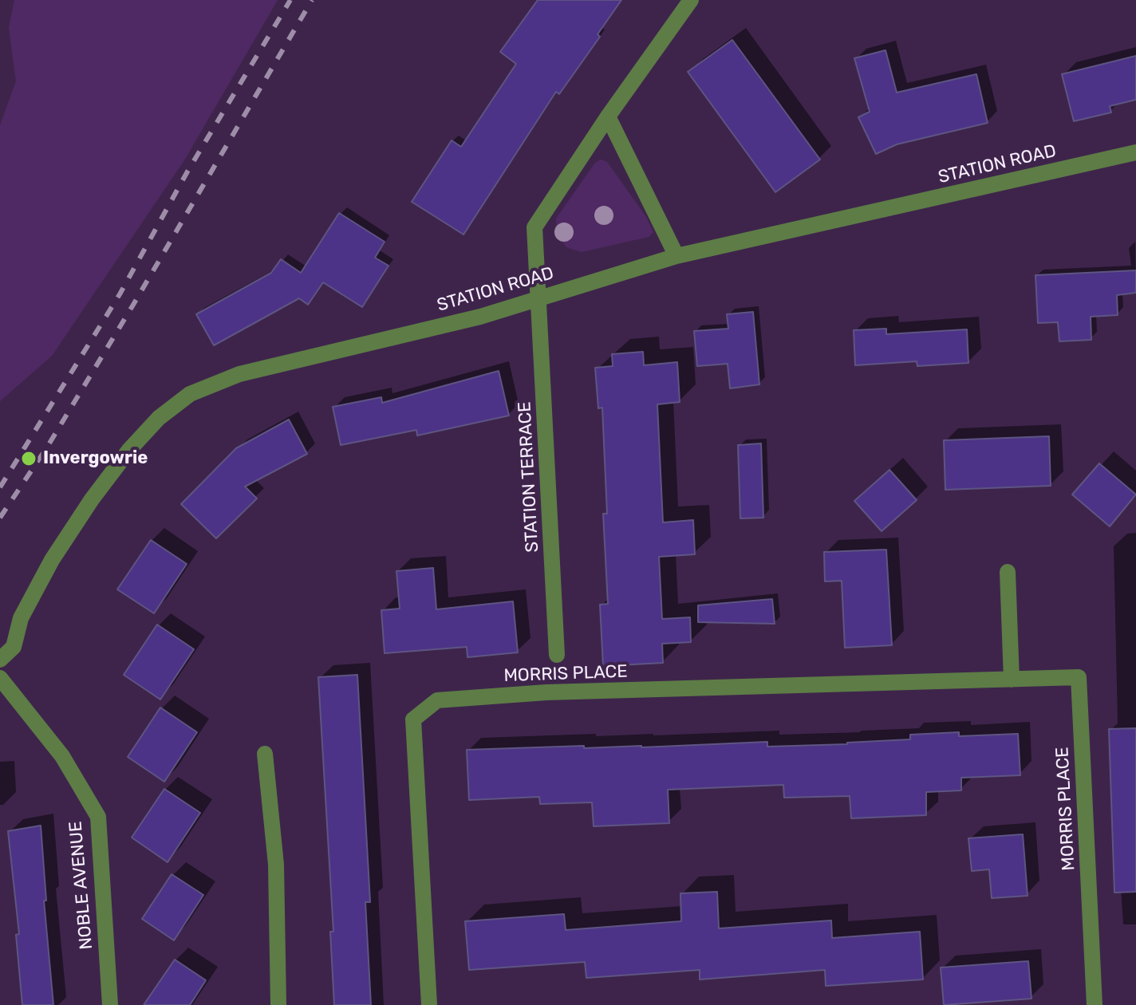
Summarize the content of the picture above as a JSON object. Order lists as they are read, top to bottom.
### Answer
{
  "streets": {
    "street": [
      "STATION ROAD",
      "STATION TERRACE",
      "MORRIS PLACE",
      "NOBLE AVENUE"
    ]
  },
  "crossings": [
    ["STATION ROAD", "STATION TERRACE"]
  ],
  "places": ["Invergowrie"]
}
